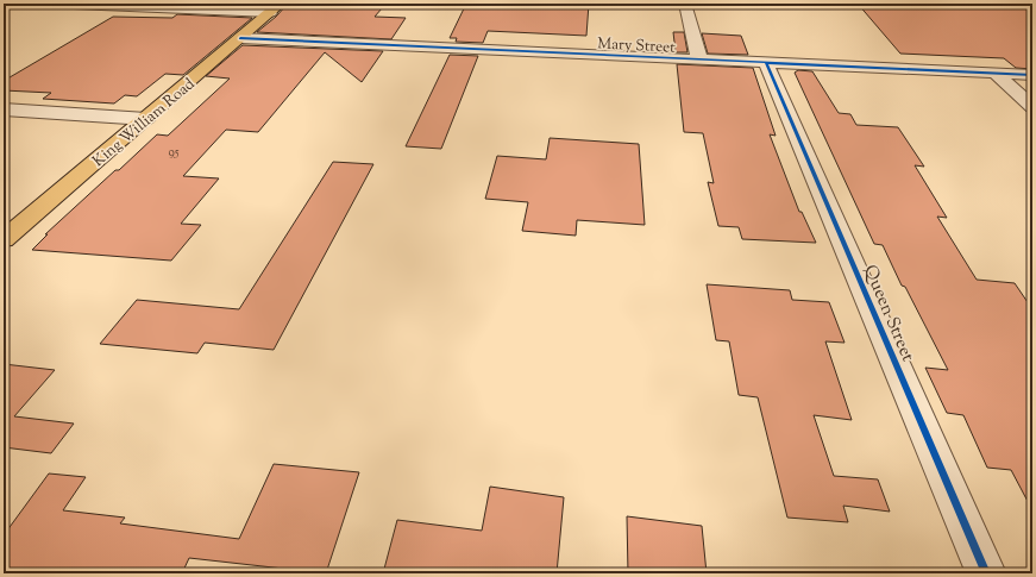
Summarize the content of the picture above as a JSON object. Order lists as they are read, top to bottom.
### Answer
{
  "streets": {
    "main road": ["King William Road"],
    "street": ["Mary Street", "Queen Street"]
  },
  "crossings": [
    ["Mary Street", "King William Road"],
    ["Mary Street", "Queen Street"]
  ],
  "house_numbers": ["95"]
}
